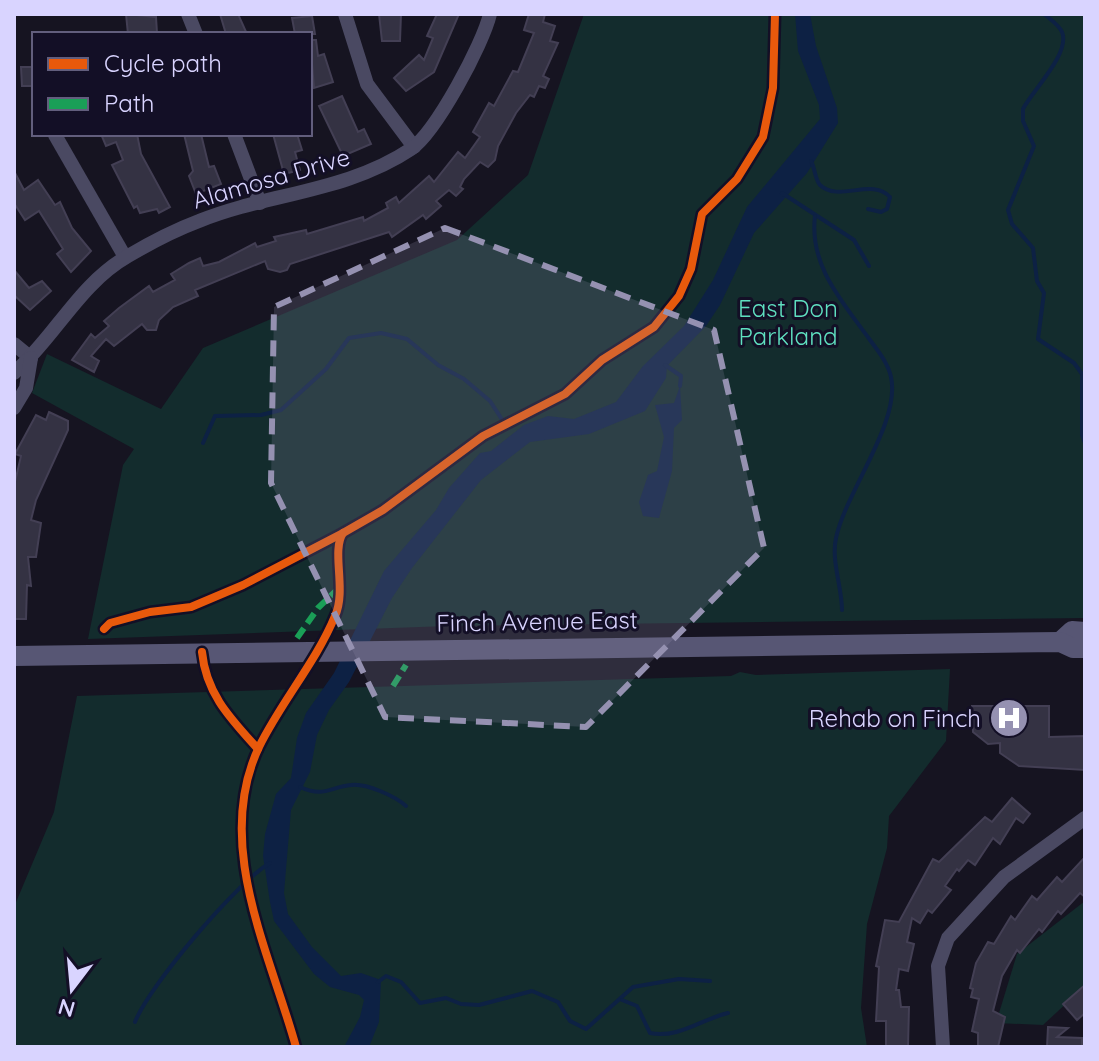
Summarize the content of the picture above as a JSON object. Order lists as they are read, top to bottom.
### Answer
{
  "streets": {
    "main road": ["Finch Avenue East"],
    "street": ["Alamosa Drive"]
  },
  "parks": ["East Don Parkland"],
  "places": {
    "hospital": ["Rehab on Finch"]
  },
  "legend": ["Cycle path", "Path"],
  "north": "bottom"
}
